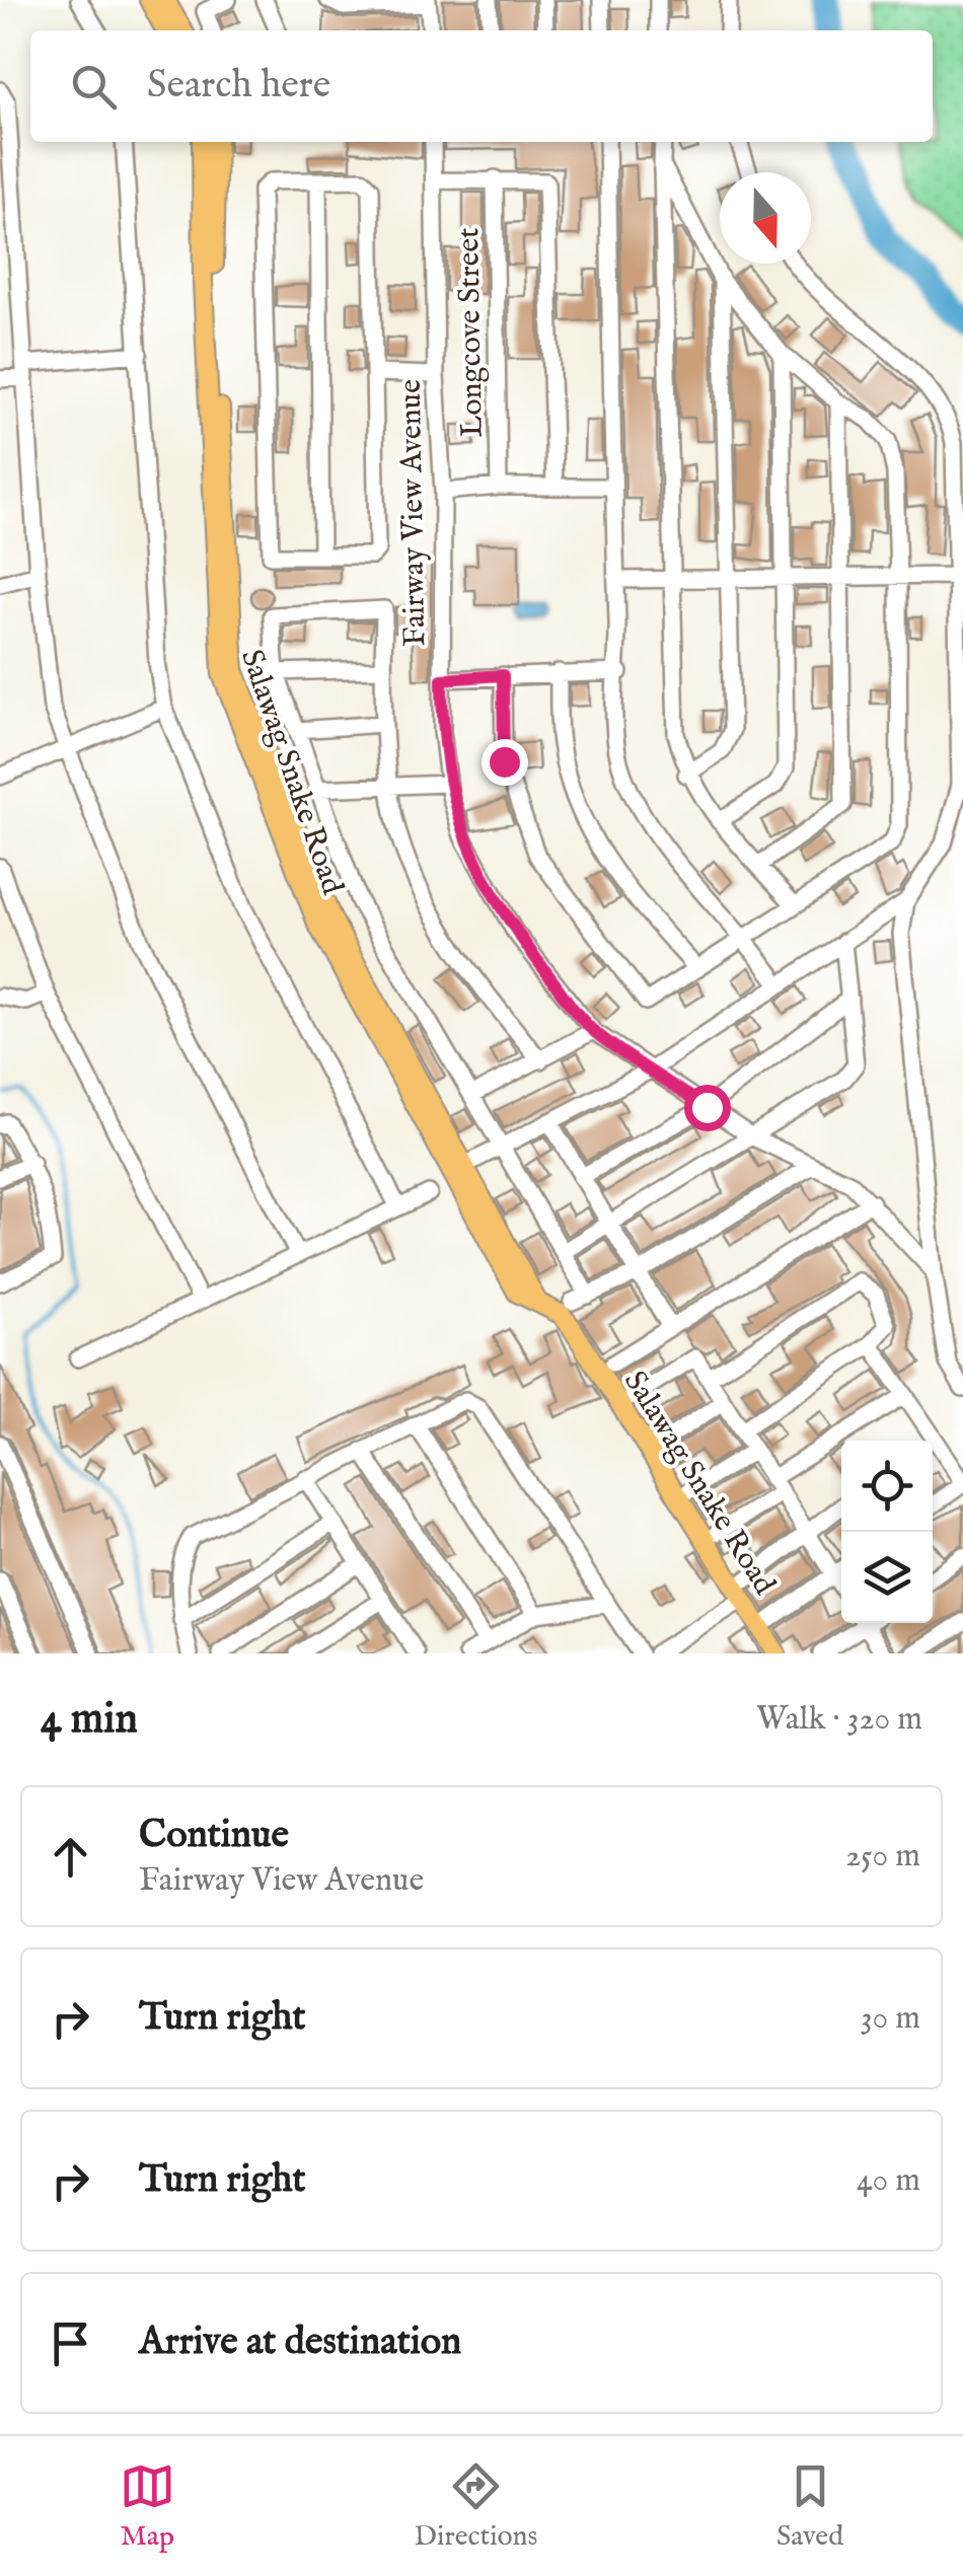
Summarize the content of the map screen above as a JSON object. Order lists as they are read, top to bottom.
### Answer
{
  "streets": {
    "main road": ["Salawag Snake Road"],
    "street": ["Longcove Street", "Fairway View Avenue"]
  },
  "north": "bottom",
  "page": {
    "search": "Search here",
    "heading": ["4 min", "Walk · 320 m"],
    "list": [
      ["Continue", "Fairway View Avenue", "250 m"],
      ["Turn right", "30 m"],
      ["Turn right", "40 m"],
      "Arrive at destination"
    ],
    "nav": ["Map", "Directions", "Saved"]
  }
}
